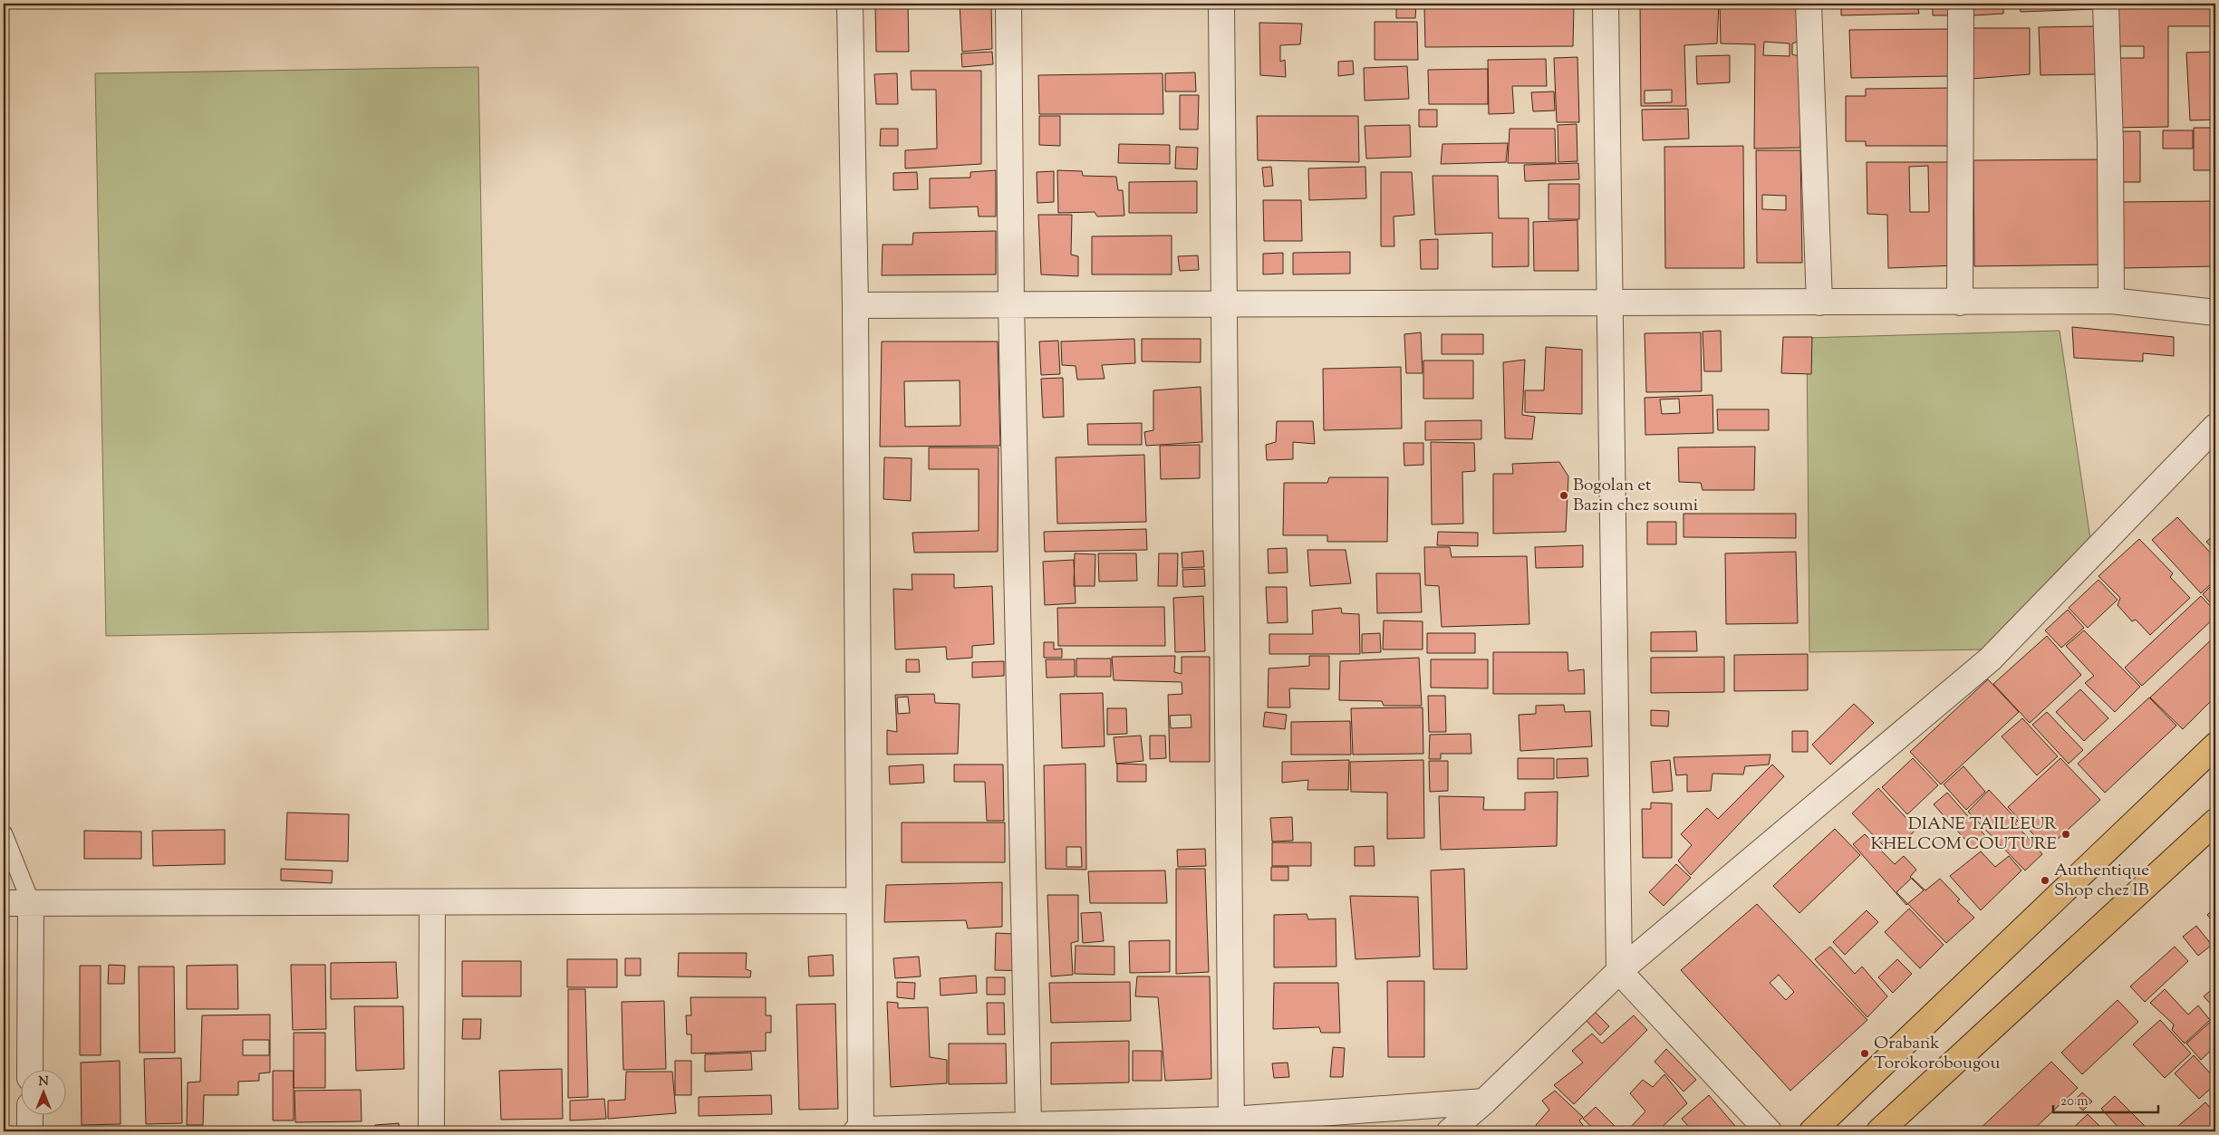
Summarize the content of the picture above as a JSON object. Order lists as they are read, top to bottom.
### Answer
{
  "places": [
    "Bogolan et Bazin chez soumi",
    "DIANE TAILLEUR KHELCOM COUTURE",
    "Authentique Shop chez IB",
    "Orabank Torokorobougou"
  ],
  "scale_bar": "20 m",
  "north": "top"
}
